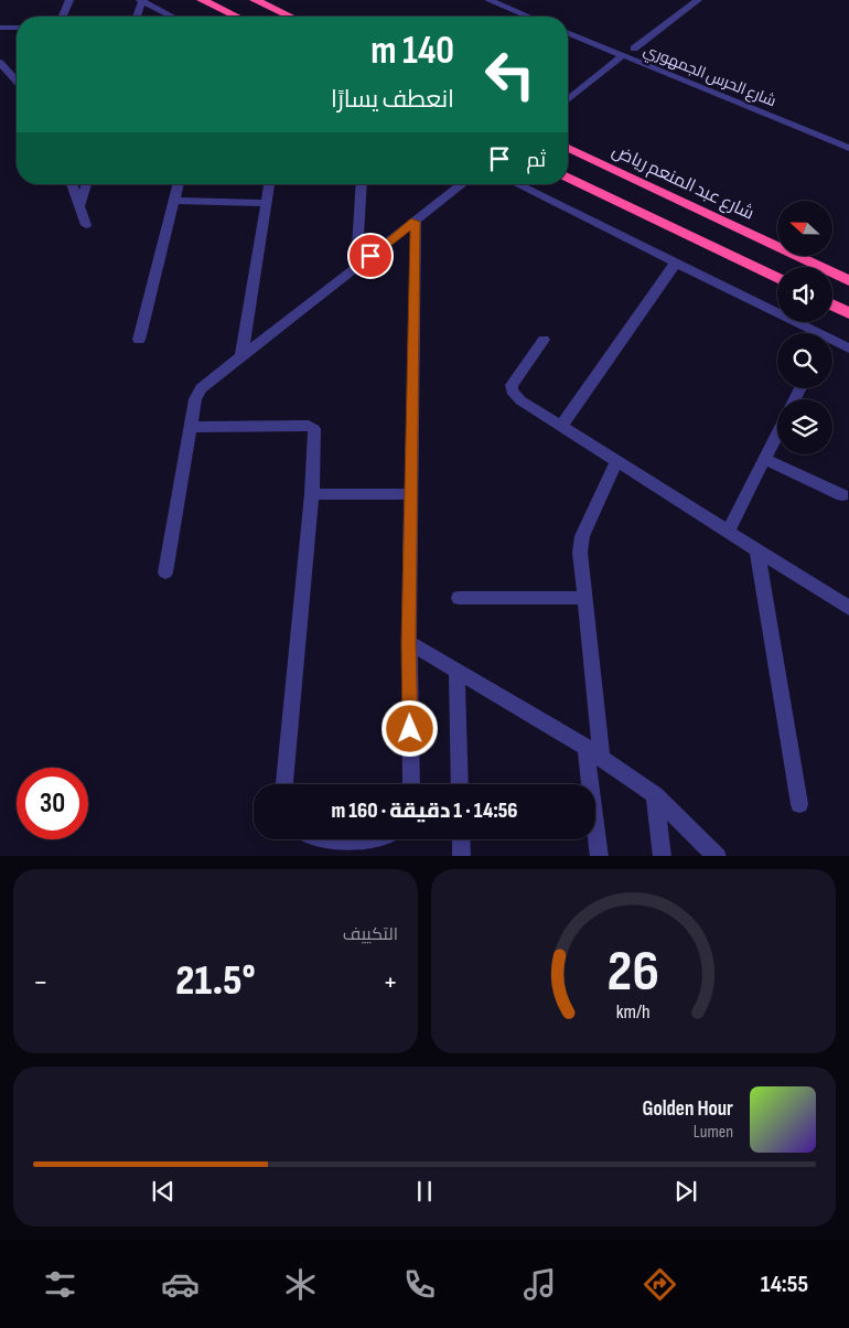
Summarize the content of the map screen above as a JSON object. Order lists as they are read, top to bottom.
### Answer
{
  "streets": {
    "highway": ["شارع عبد المنعم رياض"],
    "street": ["شارع الحرس الجمهوري"]
  },
  "north": "left",
  "page": {
    "turn": ["140 m", "انعطف يسارًا"],
    "then": "ثم",
    "limit": "30",
    "trip": "14:56 · 1 دقيقة · 160 m",
    "tile": "التكييف",
    "heat": ["−", "21.5°", "+"],
    "song": ["Golden Hour", "Lumen"],
    "tabs": "14:55",
    "gauge": ["26", "km/h"]
  }
}
